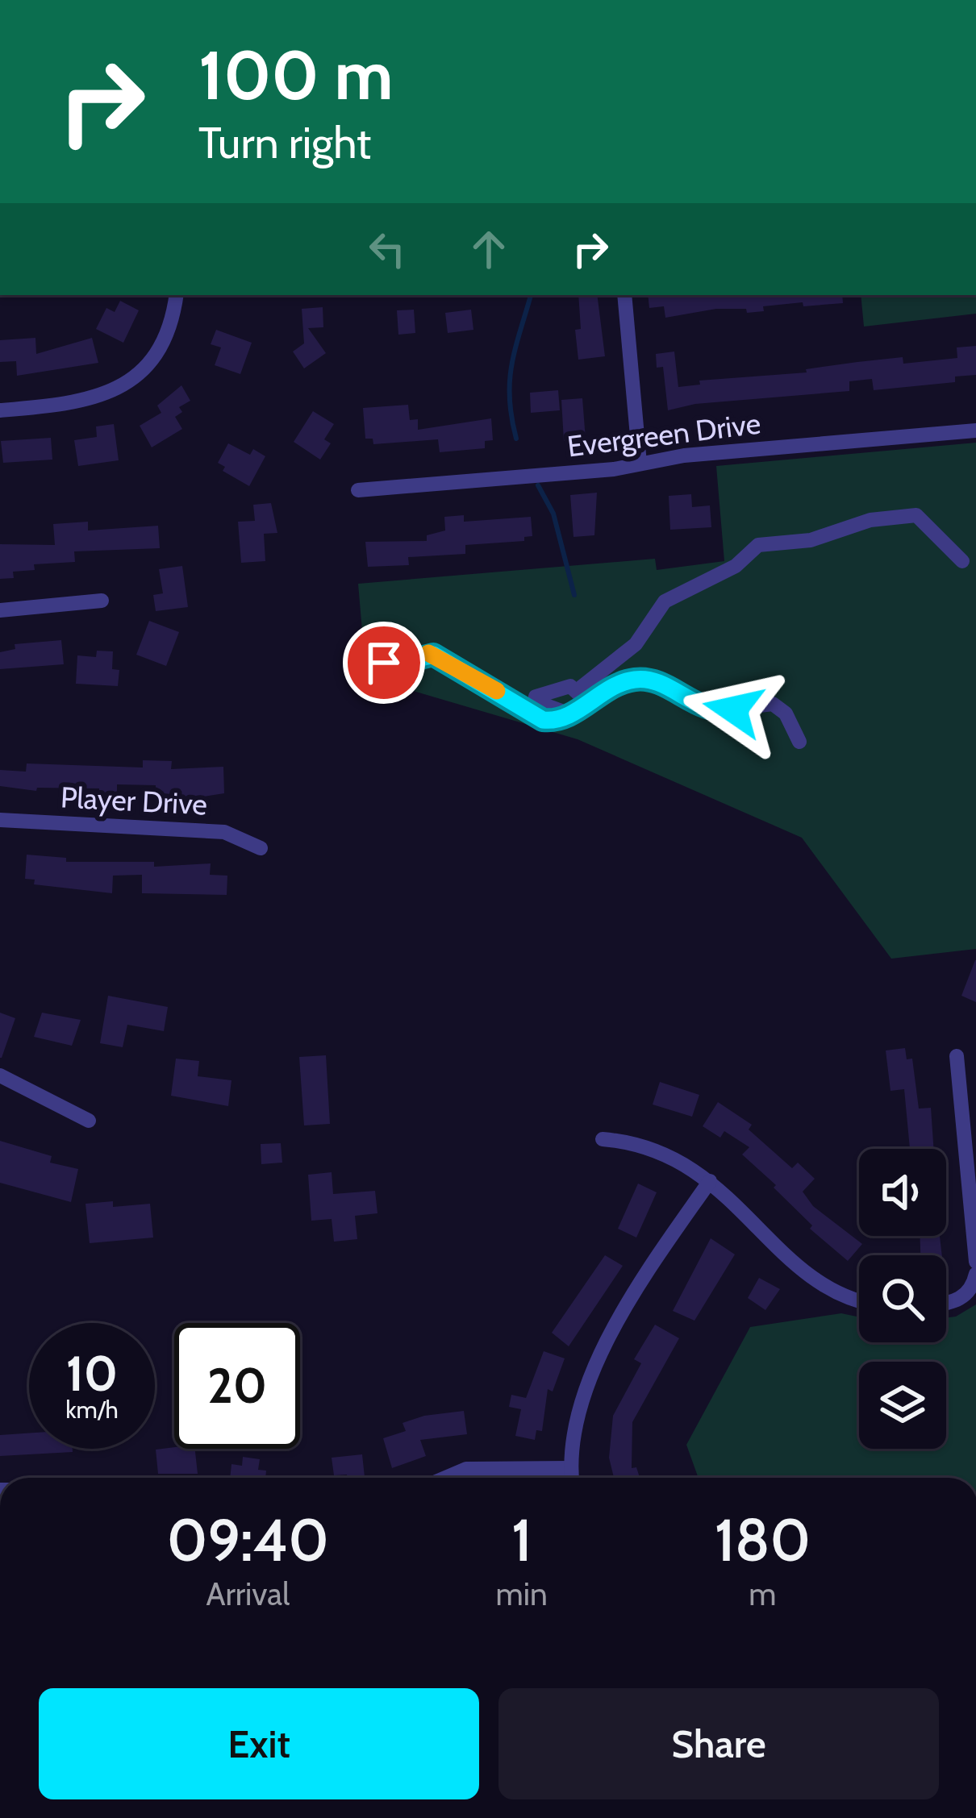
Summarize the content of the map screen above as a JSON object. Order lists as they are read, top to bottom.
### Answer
{
  "streets": {
    "street": ["Evergreen Drive", "Player Drive"]
  },
  "page": {
    "turn": ["100 m", "Turn right"],
    "speed": "10 km/h",
    "limit": "20",
    "eta": [
      "09:40",
      "Arrival",
      "1",
      "min",
      "180",
      "m"
    ],
    "buttons": ["Exit", "Share"]
  }
}
